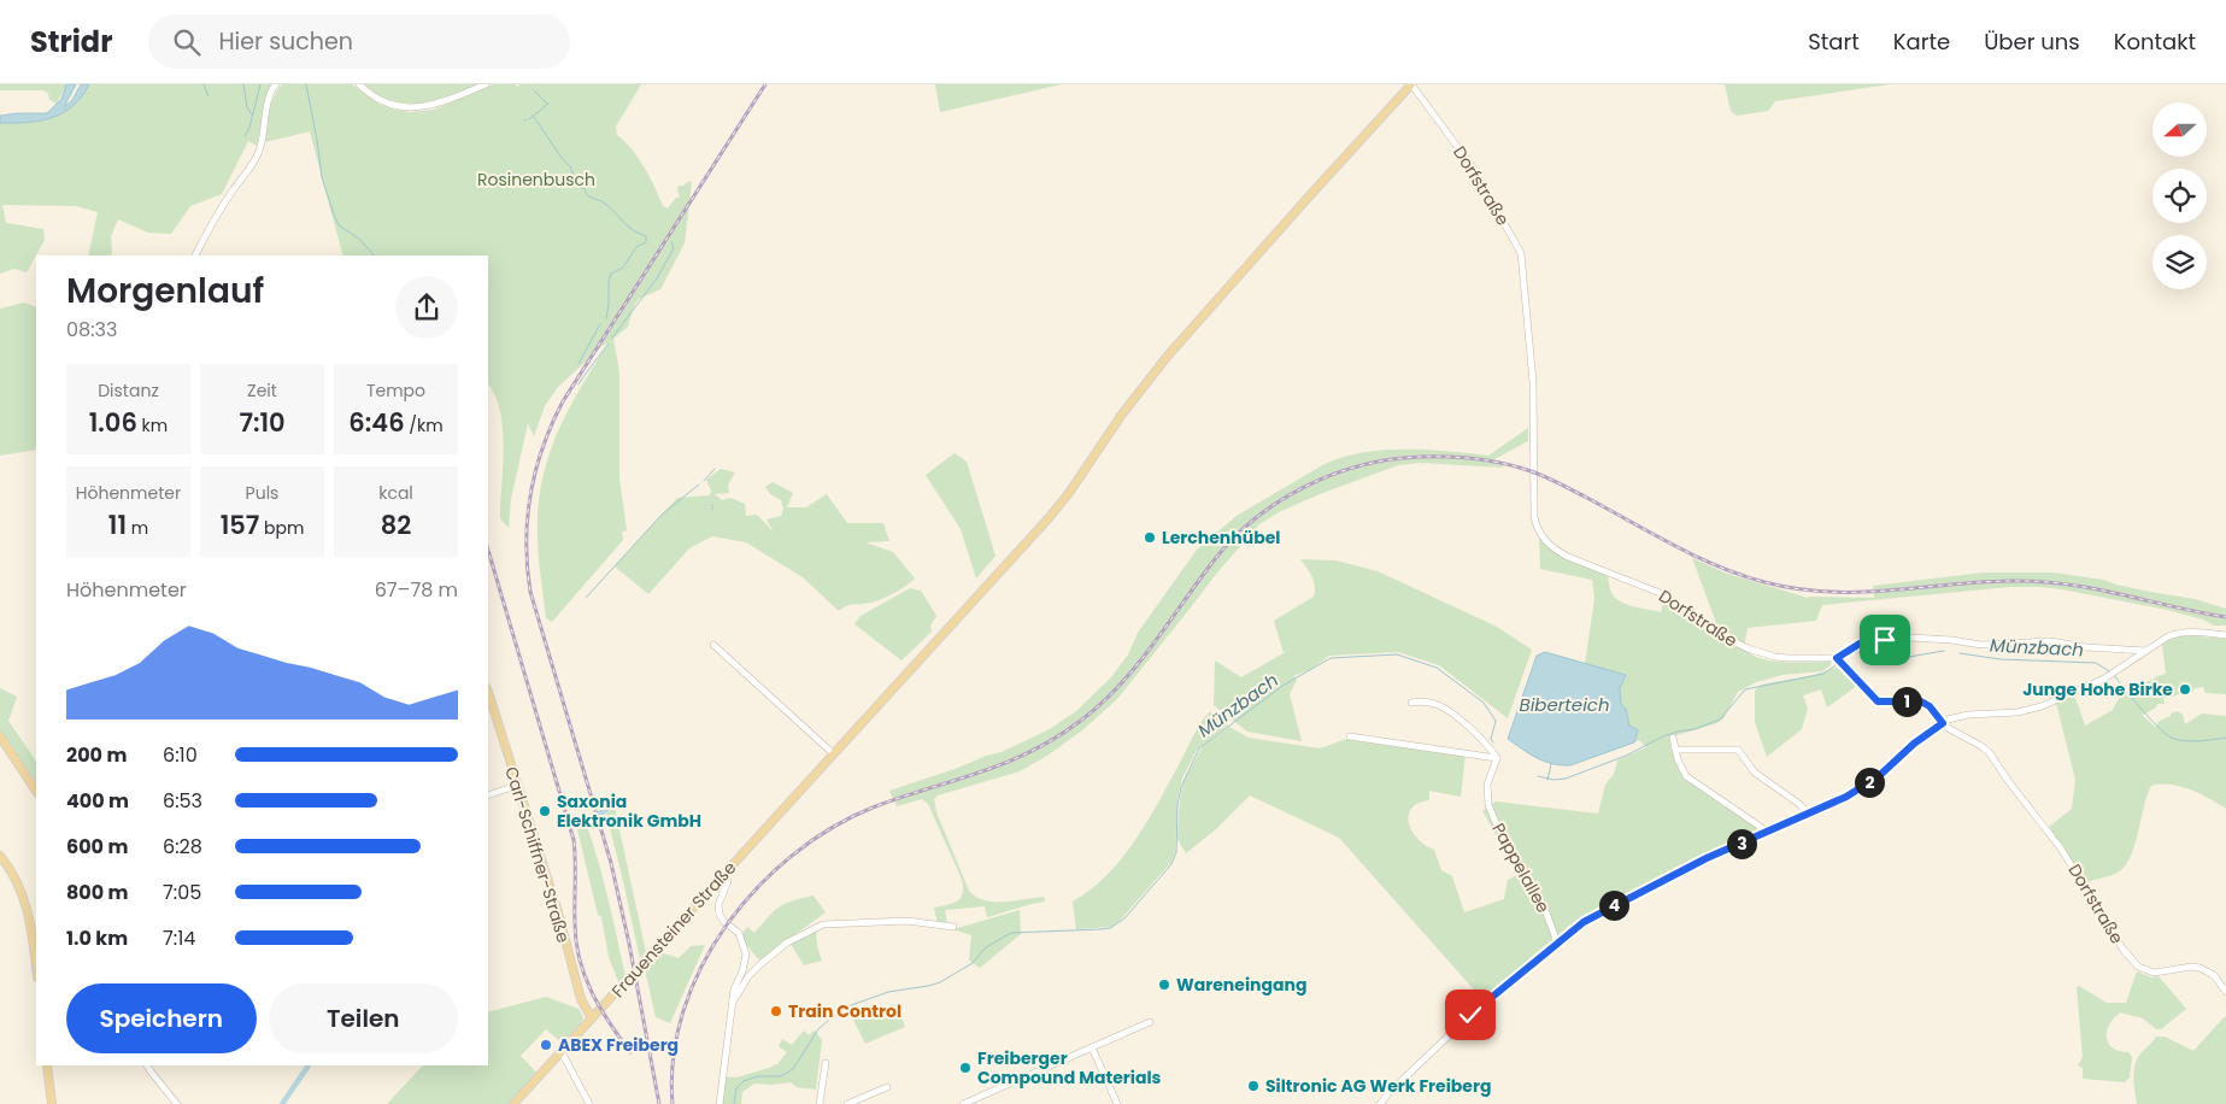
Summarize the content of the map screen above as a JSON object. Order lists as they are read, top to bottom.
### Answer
{
  "streets": {
    "main road": ["Carl-Schiffner-Straße", "Frauensteiner Straße"],
    "street": ["Dorfstraße", "Pappelallee"]
  },
  "crossings": [
    ["Dorfstraße", "Frauensteiner Straße"],
    ["Carl-Schiffner-Straße", "Frauensteiner Straße"]
  ],
  "water": ["Münzbach", "Biberteich"],
  "parks": ["Rosinenbusch"],
  "places": [
    "Lerchenhübel",
    "Junge Hohe Birke",
    "Saxonia Elektronik GmbH",
    "Wareneingang",
    "Train Control",
    "ABEX Freiberg",
    "Freiberger Compound Materials",
    "Siltronic AG Werk Freiberg"
  ],
  "north": "left",
  "page": {
    "header": "Stridr",
    "search": "Hier suchen",
    "nav": [
      "Start",
      "Karte",
      "Über uns",
      "Kontakt"
    ],
    "heading": ["Morgenlauf", "08:33"],
    "stats": [
      ["Distanz", "1.06 km"],
      ["Zeit", "7:10"],
      ["Tempo", "6:46 /km"],
      ["Höhenmeter", "11 m"],
      ["Puls", "157 bpm"],
      ["kcal", "82"]
    ],
    "chart": ["Höhenmeter", "67–78 m"],
    "pins": [
      "1",
      "2",
      "3",
      "4"
    ],
    "list": [
      {
        "name": "200 m",
        "note": "6:10"
      },
      {
        "name": "400 m",
        "note": "6:53"
      },
      {
        "name": "600 m",
        "note": "6:28"
      },
      {
        "name": "800 m",
        "note": "7:05"
      },
      {
        "name": "1.0 km",
        "note": "7:14"
      }
    ],
    "buttons": ["Speichern", "Teilen"]
  }
}
